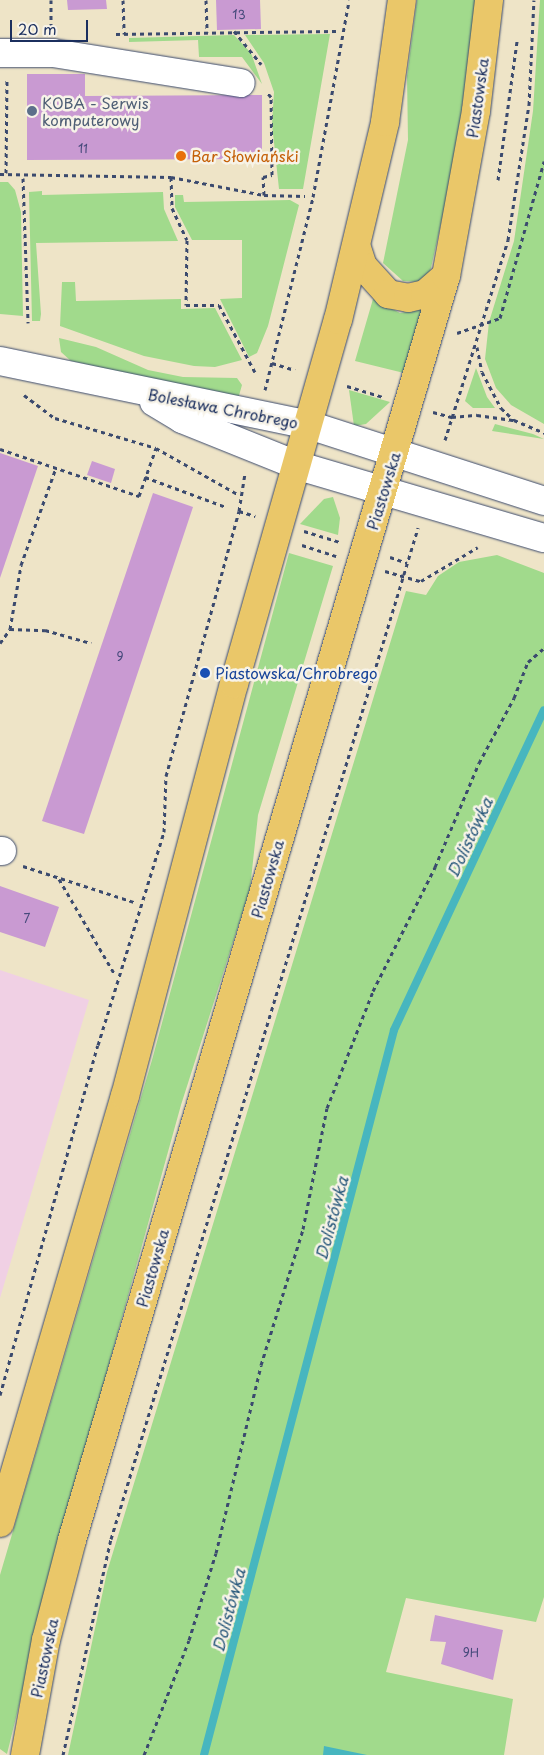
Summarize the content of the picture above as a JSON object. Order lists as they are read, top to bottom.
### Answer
{
  "streets": {
    "main road": ["Piastowska"],
    "street": ["Bolesława Chrobrego"]
  },
  "crossings": [
    ["Piastowska", "Bolesława Chrobrego"]
  ],
  "water": ["Dolistówka"],
  "places": ["KOBA - Serwis komputerowy", "Bar Słowiański", "Piastowska/Chrobrego"],
  "house_numbers": [
    "13",
    "11",
    "9",
    "7",
    "9H"
  ],
  "scale_bar": "20 m"
}
